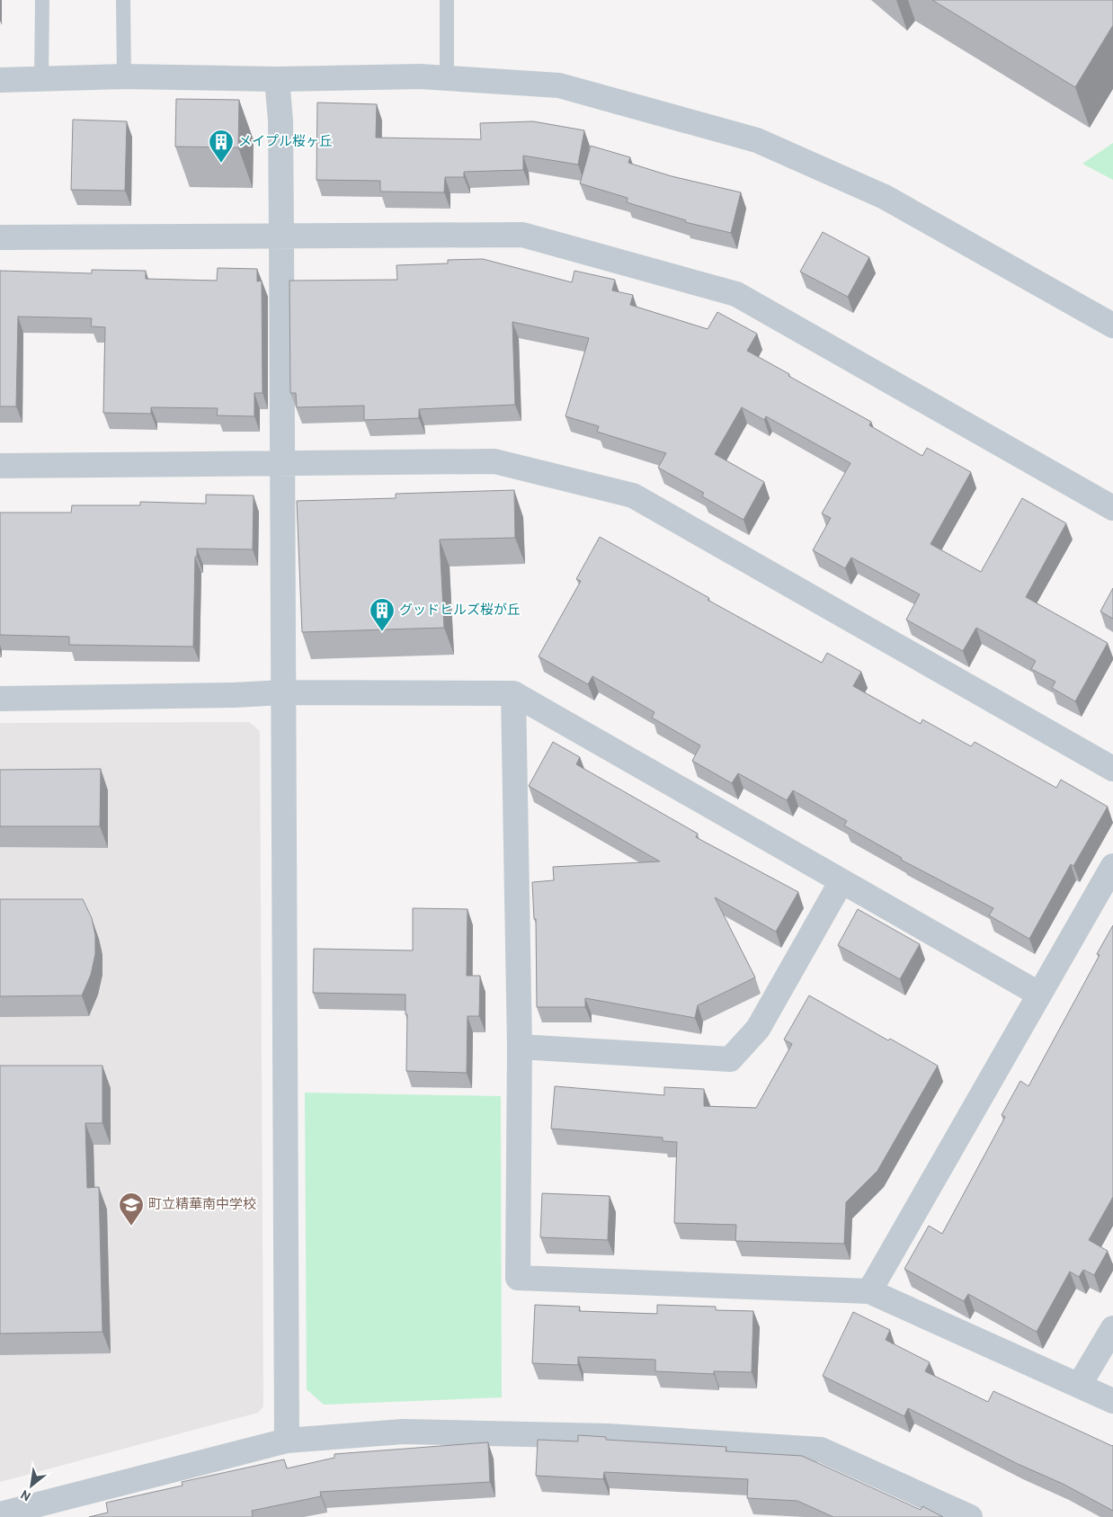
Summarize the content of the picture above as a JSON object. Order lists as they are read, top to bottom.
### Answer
{
  "places": {
    "building": ["メイプル桜ヶ丘", "グッドヒルズ桜が丘"],
    "school or university": ["町立精華南中学校"]
  },
  "north": "bottom left"
}
